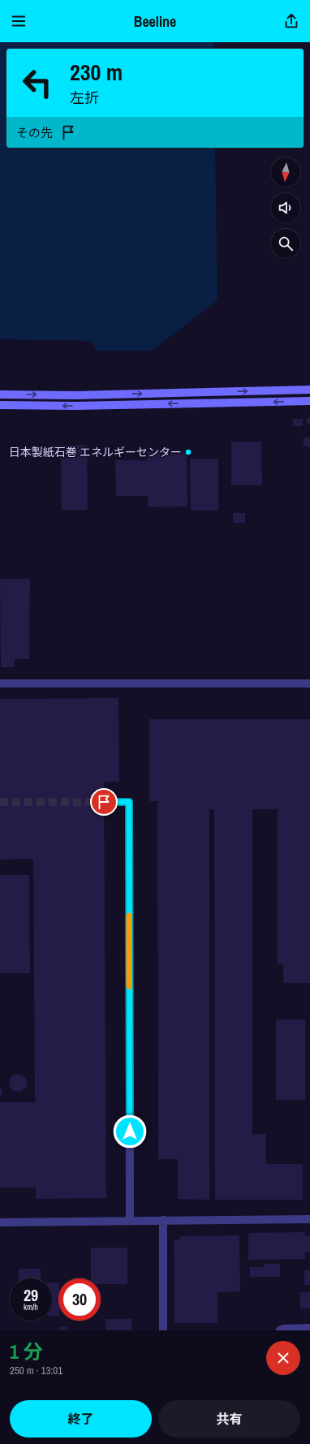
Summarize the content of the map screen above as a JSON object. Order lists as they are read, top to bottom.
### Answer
{
  "places": ["日本製紙石巻 エネルギーセンター"],
  "north": "bottom",
  "page": {
    "header": "Beeline",
    "turn": ["230 m", "左折"],
    "then": "その先",
    "speed": "29 km/h",
    "limit": "30",
    "heading": ["1 分", "250 m · 13:01"],
    "buttons": ["終了", "共有"]
  }
}
